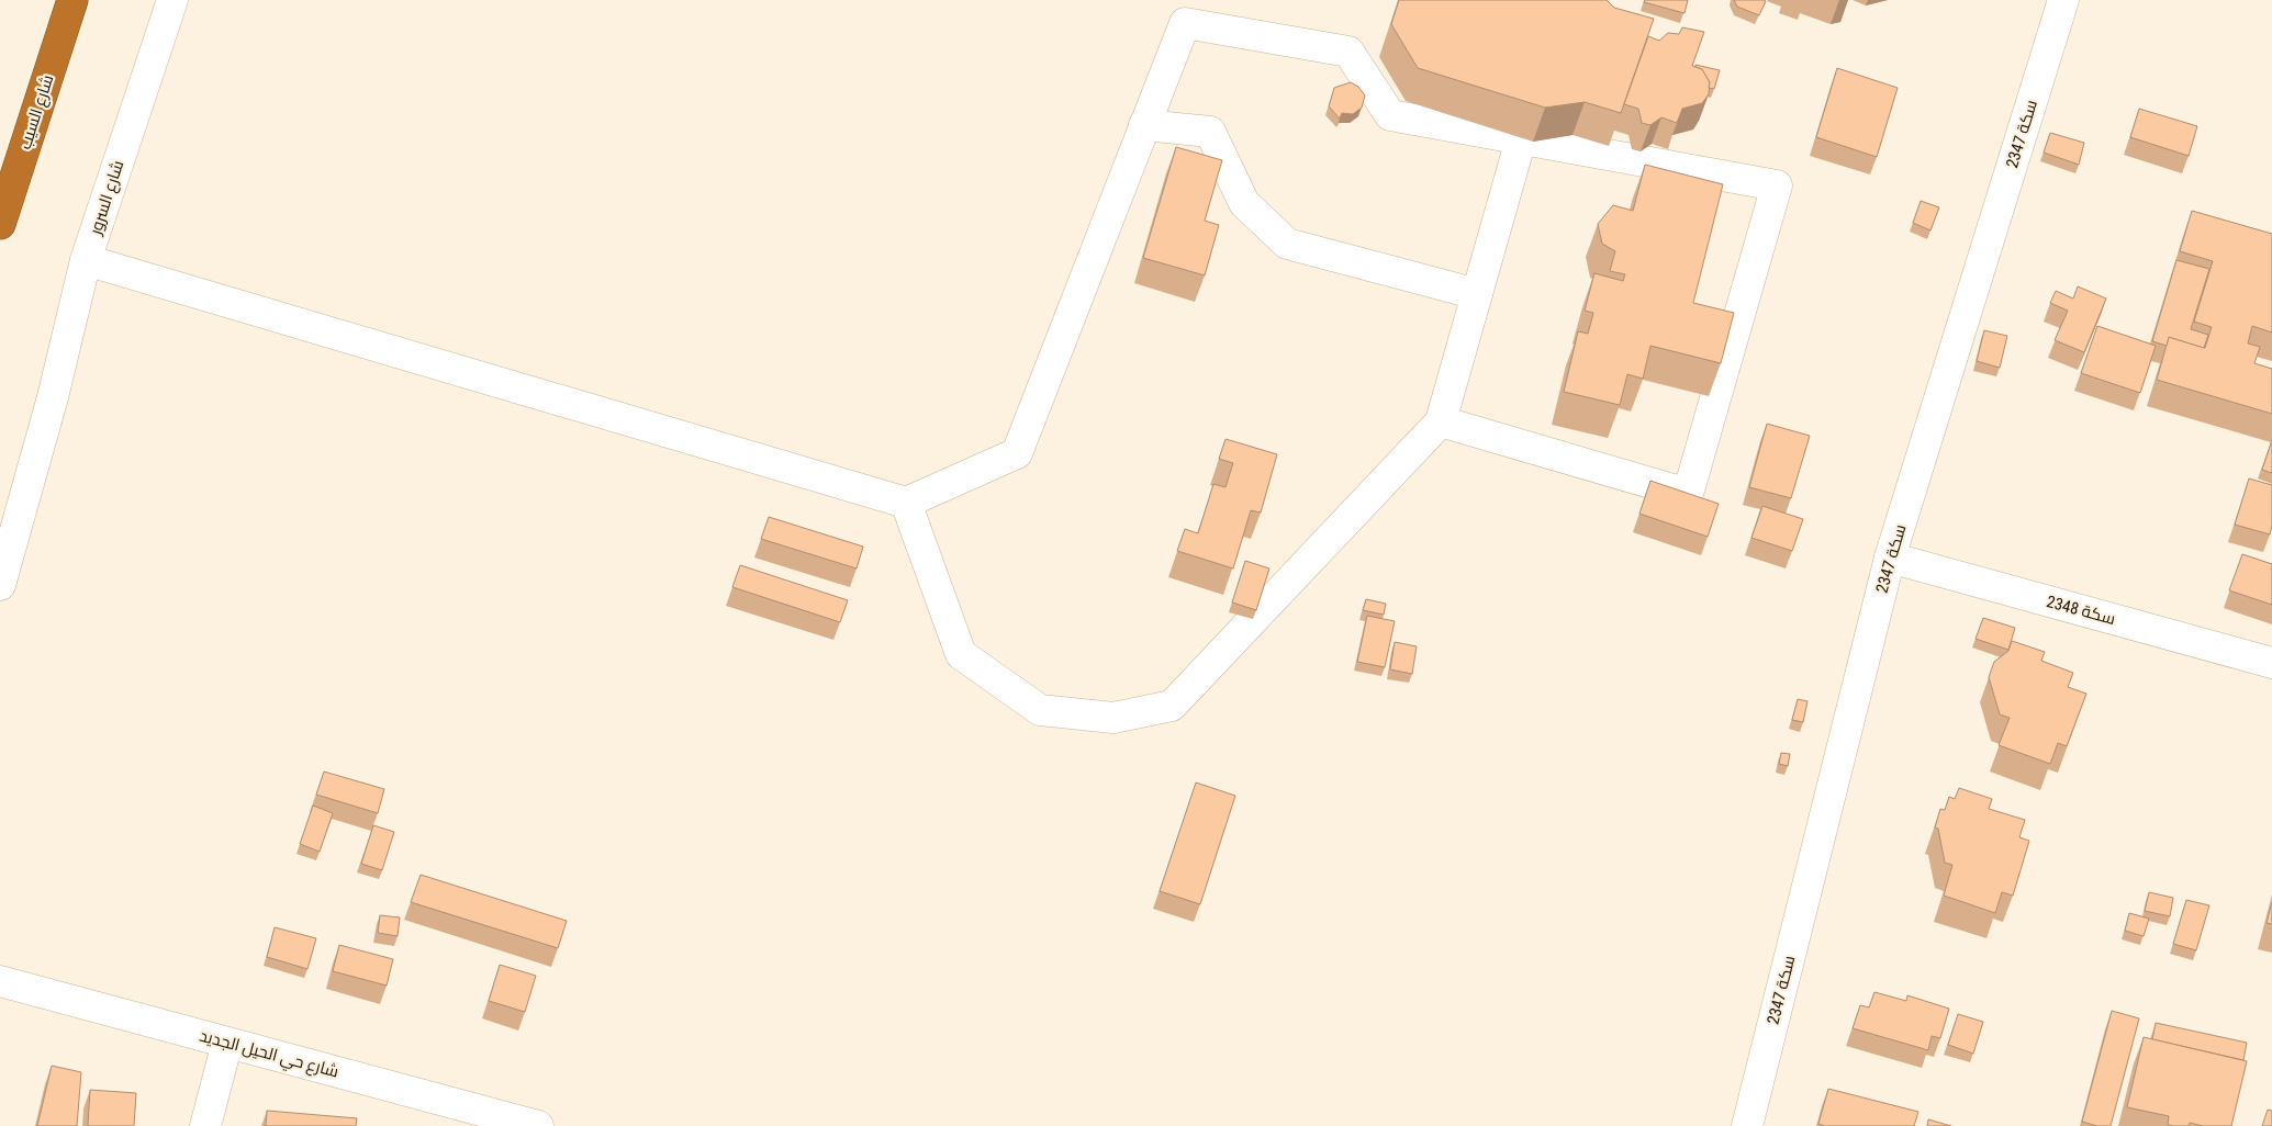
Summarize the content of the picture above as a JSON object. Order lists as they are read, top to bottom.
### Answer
{
  "streets": {
    "highway": ["شارع السيب"],
    "street": [
      "سكة 2347",
      "شارع السرور",
      "سكة 2348",
      "شارع حي الحيل الجديد"
    ]
  },
  "crossings": [
    ["سكة 2347", "سكة 2348"]
  ]
}
